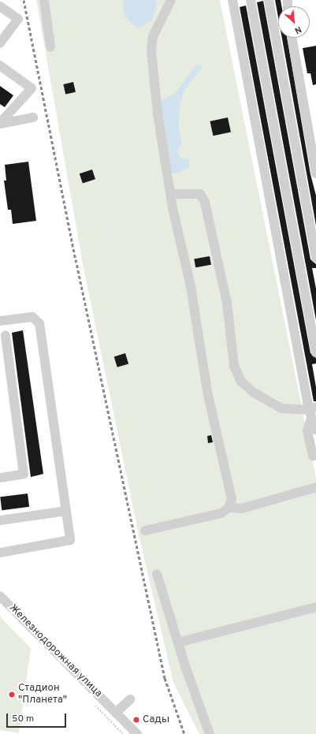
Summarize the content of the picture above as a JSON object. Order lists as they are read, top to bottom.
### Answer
{
  "streets": {
    "street": ["Железнодорожная улица"]
  },
  "places": ["Стадион \"Планета\"", "Сады"],
  "scale_bar": "50 m",
  "north": "bottom right"
}
